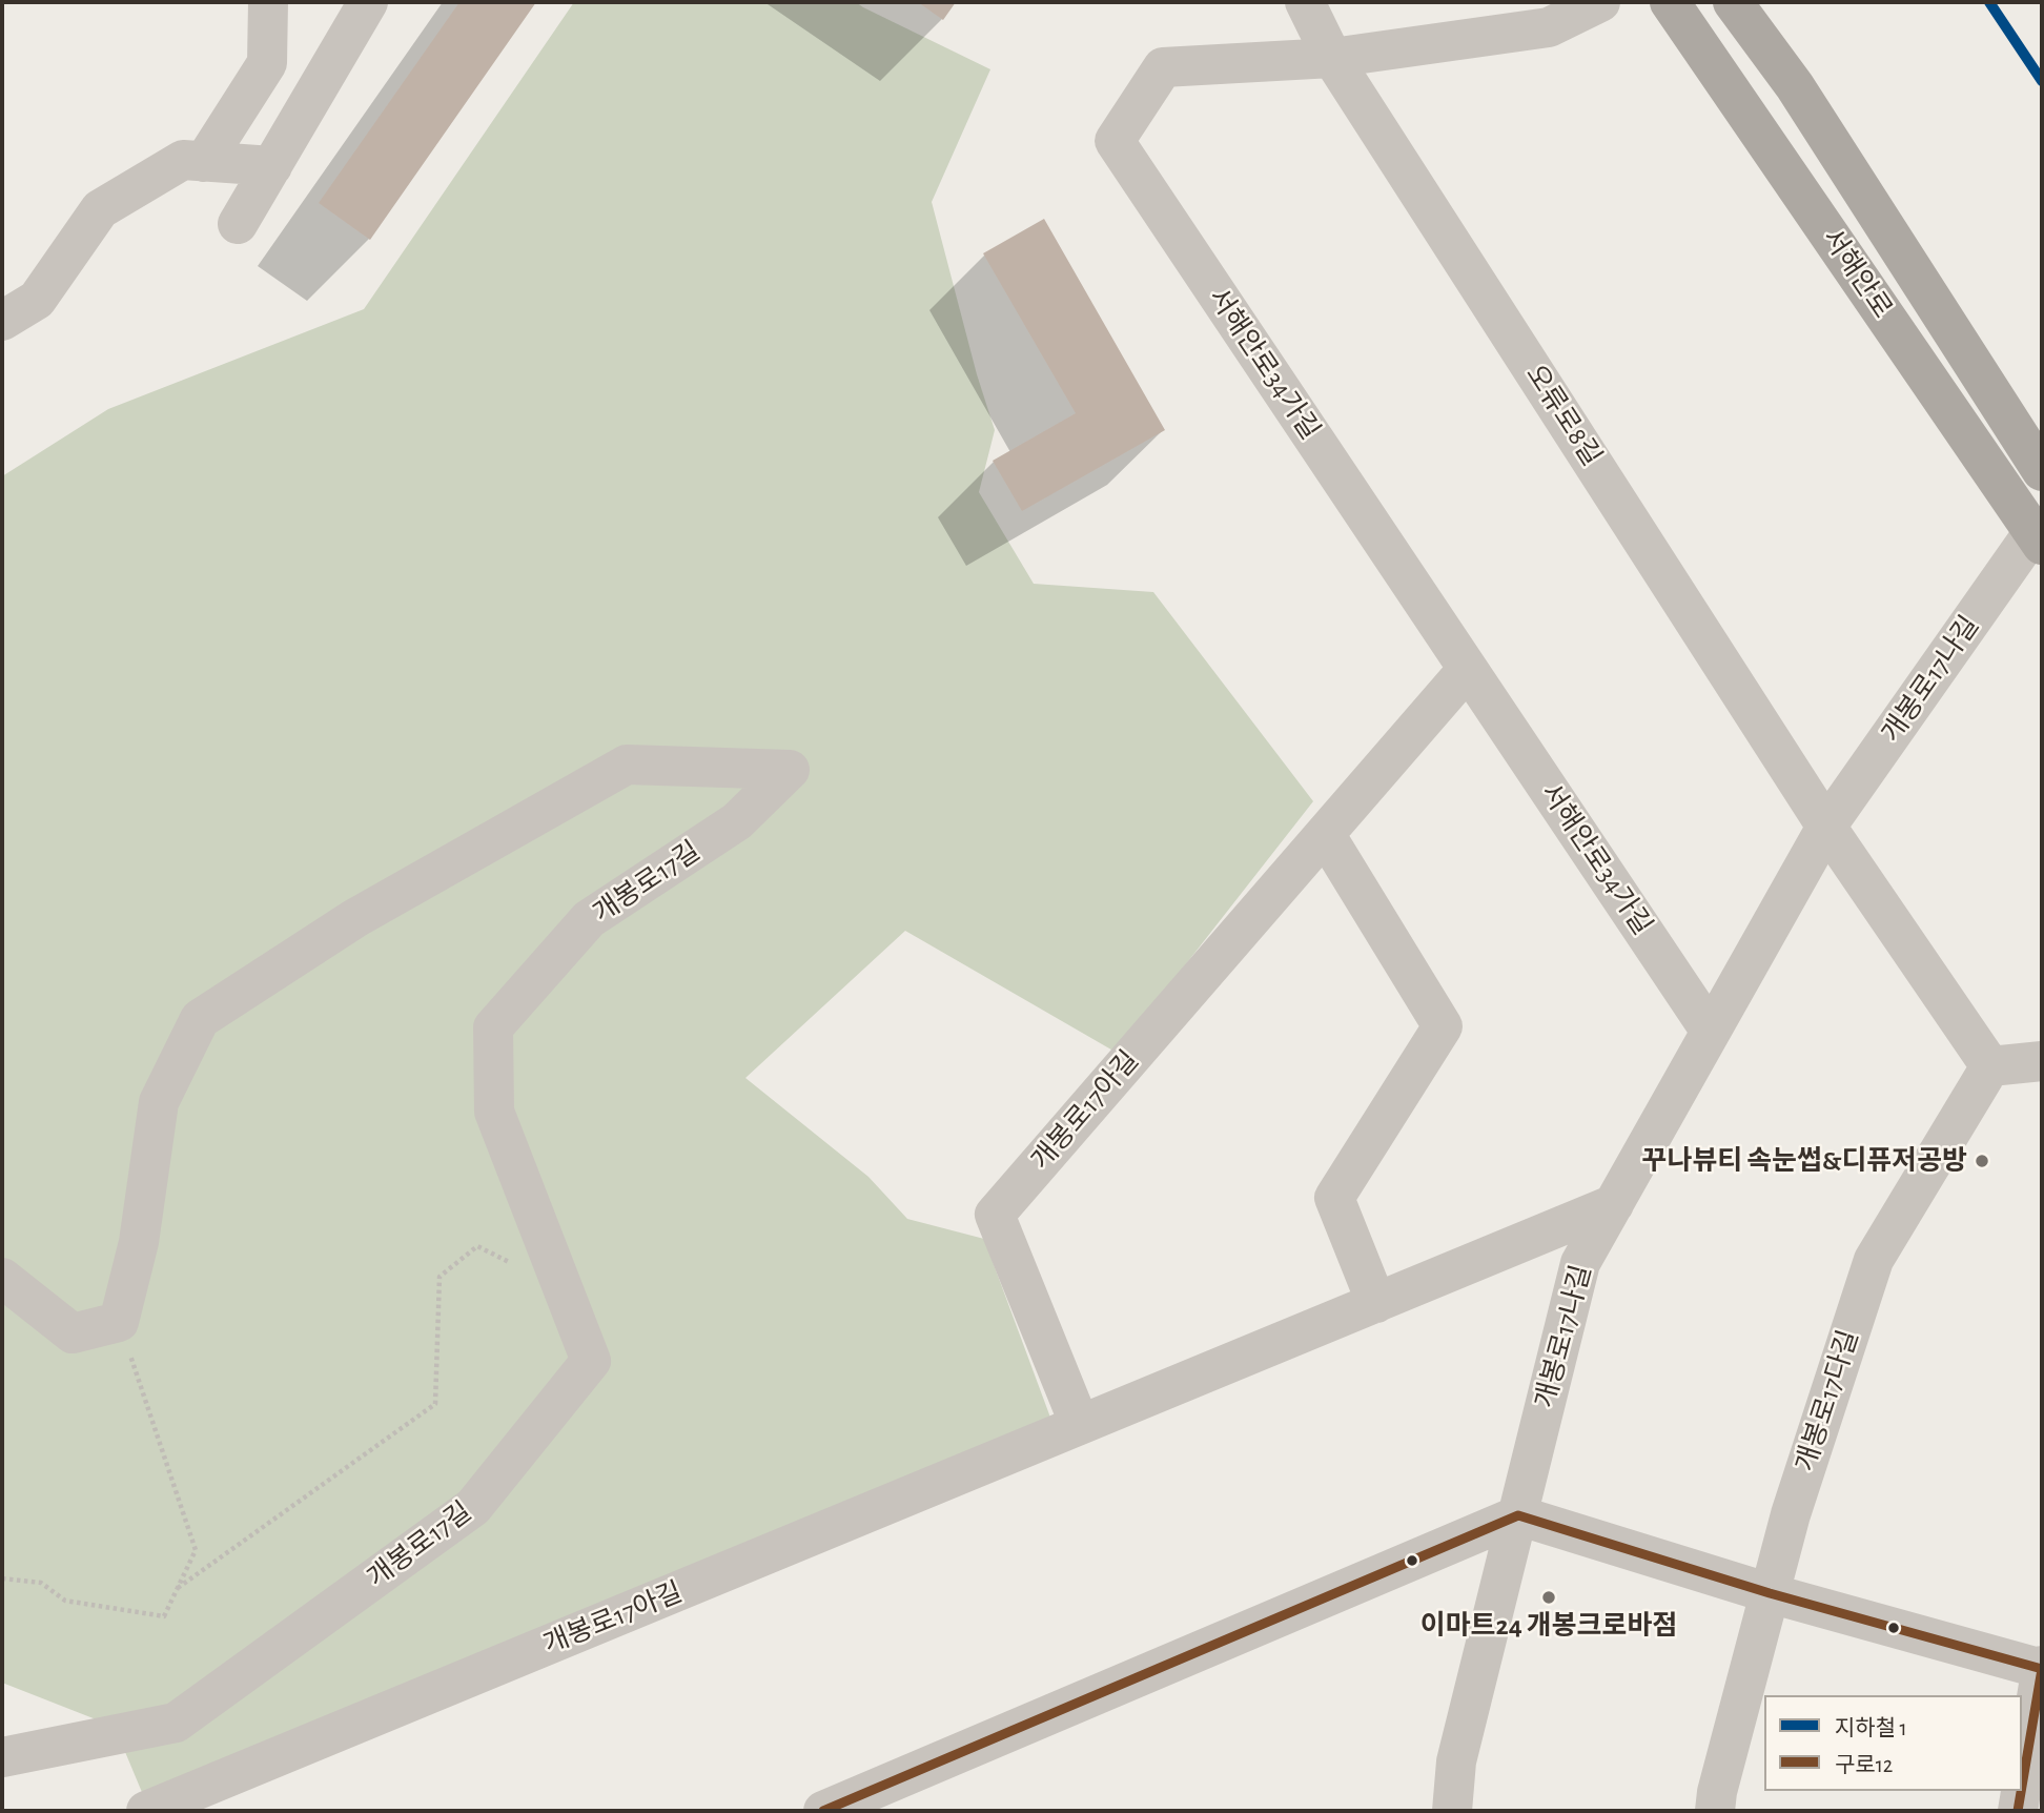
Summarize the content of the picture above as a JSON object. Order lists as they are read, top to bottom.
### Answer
{
  "streets": {
    "main road": ["서해안로"],
    "street": [
      "서해안로34가길",
      "오류로8길",
      "개봉로17나길",
      "개봉로17길",
      "개봉로17아길",
      "개봉로17다길"
    ]
  },
  "crossings": [
    ["서해안로", "개봉로17나길"],
    ["서해안로34가길", "오류로8길"],
    ["서해안로34가길", "개봉로17나길"],
    ["서해안로34가길", "개봉로17아길"],
    ["오류로8길", "개봉로17나길"],
    ["개봉로17나길", "개봉로17아길"]
  ],
  "places": ["꾸나뷰티 속눈썹&디퓨저공방", "이마트24 개봉크로바점"],
  "lines": ["metro line 1", "transit line 구로12"],
  "legend": ["지하철 1", "구로12"]
}
